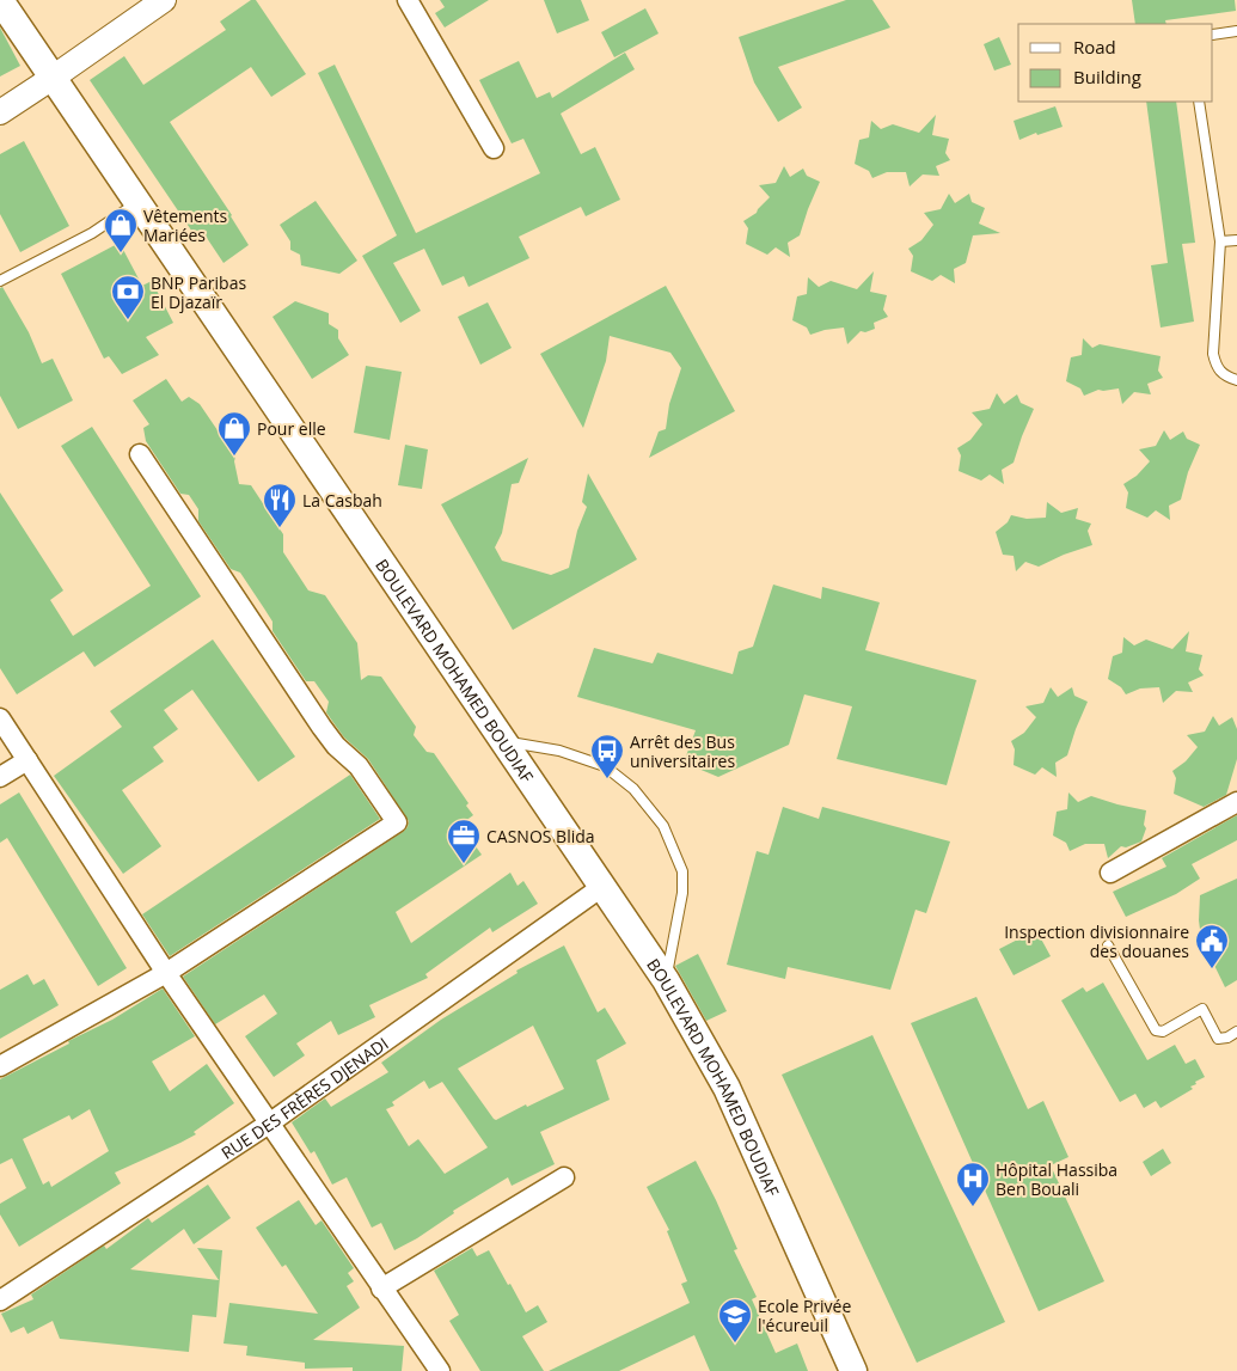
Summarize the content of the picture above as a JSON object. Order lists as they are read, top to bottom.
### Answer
{
  "streets": {
    "main road": ["BOULEVARD MOHAMED BOUDIAF"],
    "street": ["RUE DES FRÈRES DJENADI"]
  },
  "crossings": [
    ["BOULEVARD MOHAMED BOUDIAF", "RUE DES FRÈRES DJENADI"]
  ],
  "places": {
    "shop": ["Vêtements Mariées", "Pour elle"],
    "bank": ["BNP Paribas El Djazaïr"],
    "restaurant": ["La Casbah"],
    "bus stop": ["Arrêt des Bus universitaires"],
    "office": ["CASNOS Blida"],
    "public building": ["Inspection divisionnaire des douanes"],
    "hospital": ["Hôpital Hassiba Ben Bouali"],
    "school or university": ["Ecole Privée l'écureuil"]
  },
  "legend": ["Road", "Building"]
}
